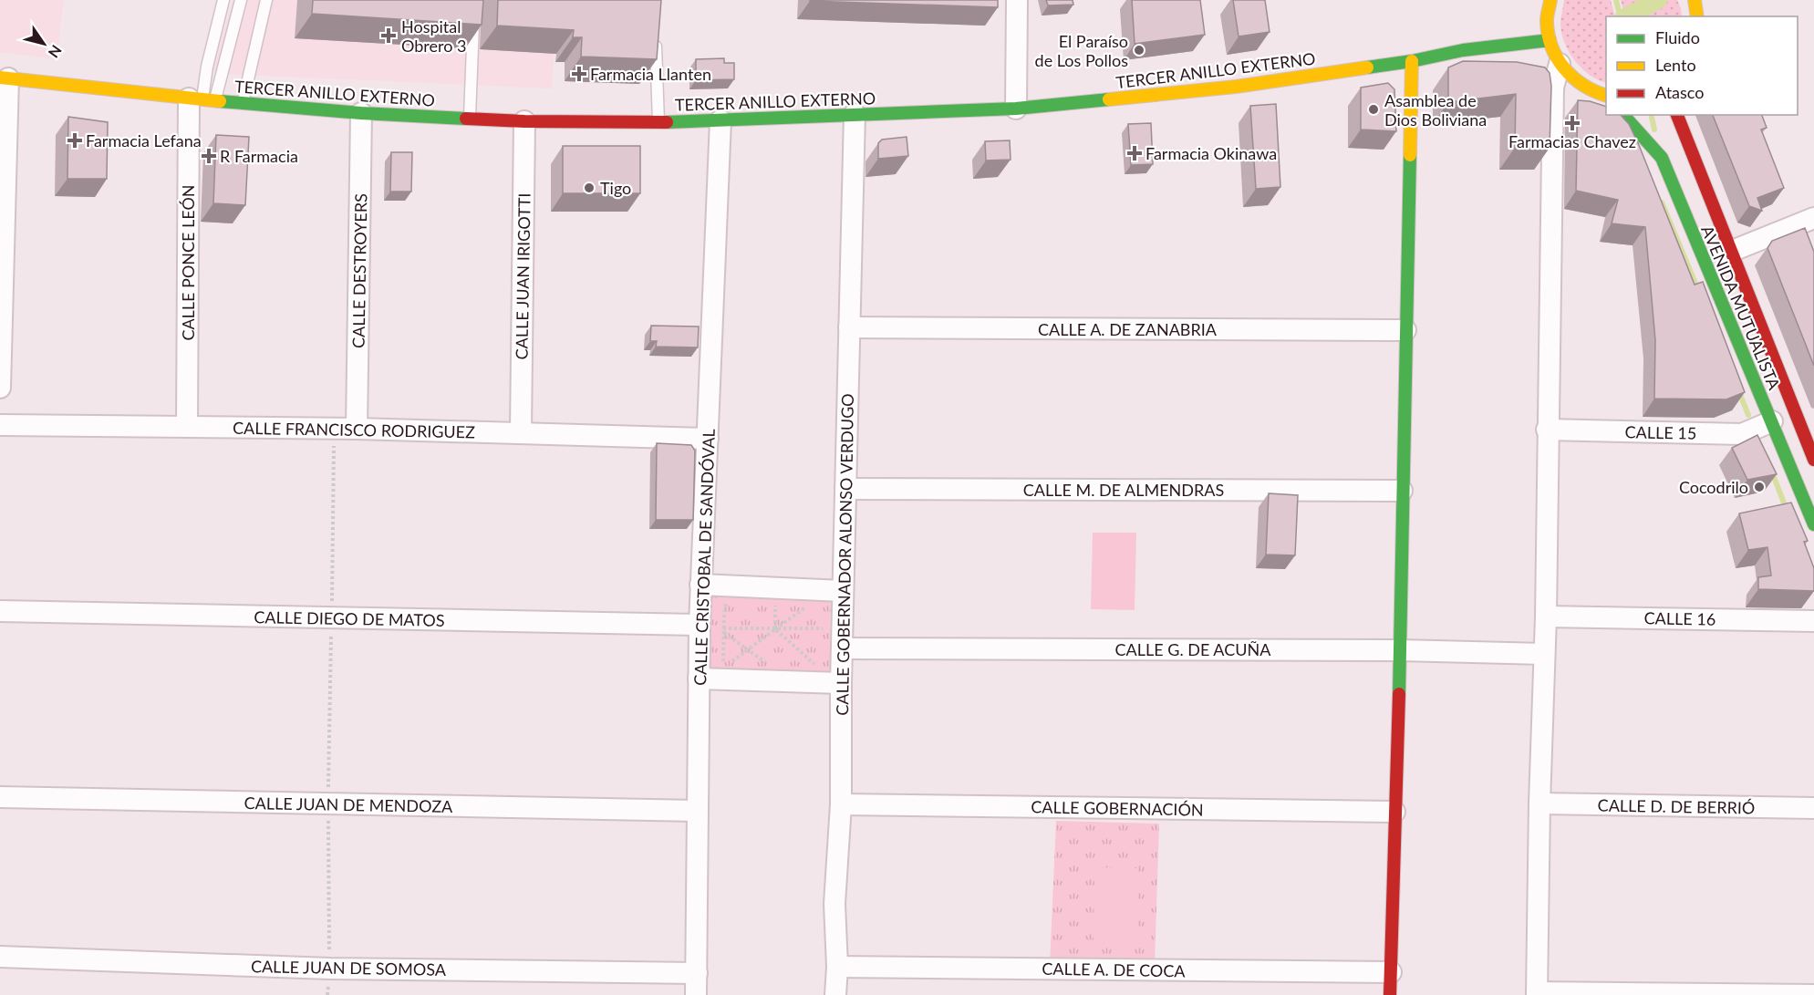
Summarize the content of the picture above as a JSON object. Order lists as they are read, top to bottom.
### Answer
{
  "streets": {
    "street": [
      "TERCER ANILLO EXTERNO",
      "CALLE PONCE LEÓN",
      "CALLE DESTROYERS",
      "CALLE JUAN IRIGOTTI",
      "AVENIDA MUTUALISTA",
      "CALLE A. DE ZANABRIA",
      "CALLE FRANCISCO RODRIGUEZ",
      "CALLE 15",
      "CALLE M. DE ALMENDRAS",
      "CALLE GOBERNADOR ALONSO VERDUGO",
      "CALLE CRISTOBAL DE SANDÓVAL",
      "CALLE DIEGO DE MATOS",
      "CALLE 16",
      "CALLE G. DE ACUÑA",
      "CALLE JUAN DE MENDOZA",
      "CALLE D. DE BERRIÓ",
      "CALLE GOBERNACIÓN",
      "CALLE JUAN DE SOMOSA",
      "CALLE A. DE COCA"
    ]
  },
  "crossings": [
    ["TERCER ANILLO EXTERNO", "CALLE PONCE LEÓN"],
    ["TERCER ANILLO EXTERNO", "CALLE DESTROYERS"],
    ["TERCER ANILLO EXTERNO", "CALLE JUAN IRIGOTTI"],
    ["TERCER ANILLO EXTERNO", "CALLE GOBERNADOR ALONSO VERDUGO"],
    ["TERCER ANILLO EXTERNO", "CALLE CRISTOBAL DE SANDÓVAL"],
    ["CALLE PONCE LEÓN", "CALLE FRANCISCO RODRIGUEZ"],
    ["CALLE DESTROYERS", "CALLE FRANCISCO RODRIGUEZ"],
    ["CALLE JUAN IRIGOTTI", "CALLE FRANCISCO RODRIGUEZ"],
    ["AVENIDA MUTUALISTA", "CALLE 15"],
    ["CALLE A. DE ZANABRIA", "CALLE GOBERNADOR ALONSO VERDUGO"],
    ["CALLE FRANCISCO RODRIGUEZ", "CALLE CRISTOBAL DE SANDÓVAL"],
    ["CALLE M. DE ALMENDRAS", "CALLE GOBERNADOR ALONSO VERDUGO"],
    ["CALLE GOBERNADOR ALONSO VERDUGO", "CALLE G. DE ACUÑA"],
    ["CALLE GOBERNADOR ALONSO VERDUGO", "CALLE GOBERNACIÓN"],
    ["CALLE GOBERNADOR ALONSO VERDUGO", "CALLE A. DE COCA"],
    ["CALLE CRISTOBAL DE SANDÓVAL", "CALLE DIEGO DE MATOS"],
    ["CALLE CRISTOBAL DE SANDÓVAL", "CALLE JUAN DE MENDOZA"],
    ["CALLE CRISTOBAL DE SANDÓVAL", "CALLE JUAN DE SOMOSA"]
  ],
  "places": {
    "health": [
      "Hospital Obrero 3",
      "Farmacia Llanten",
      "Farmacias Chavez",
      "Farmacia Lefana",
      "Farmacia Okinawa",
      "R Farmacia"
    ],
    "other": [
      "El Paraíso de Los Pollos",
      "Asamblea de Dios Boliviana",
      "Tigo",
      "Cocodrilo"
    ]
  },
  "legend": ["Fluido", "Lento", "Atasco"],
  "north": "bottom right"
}
